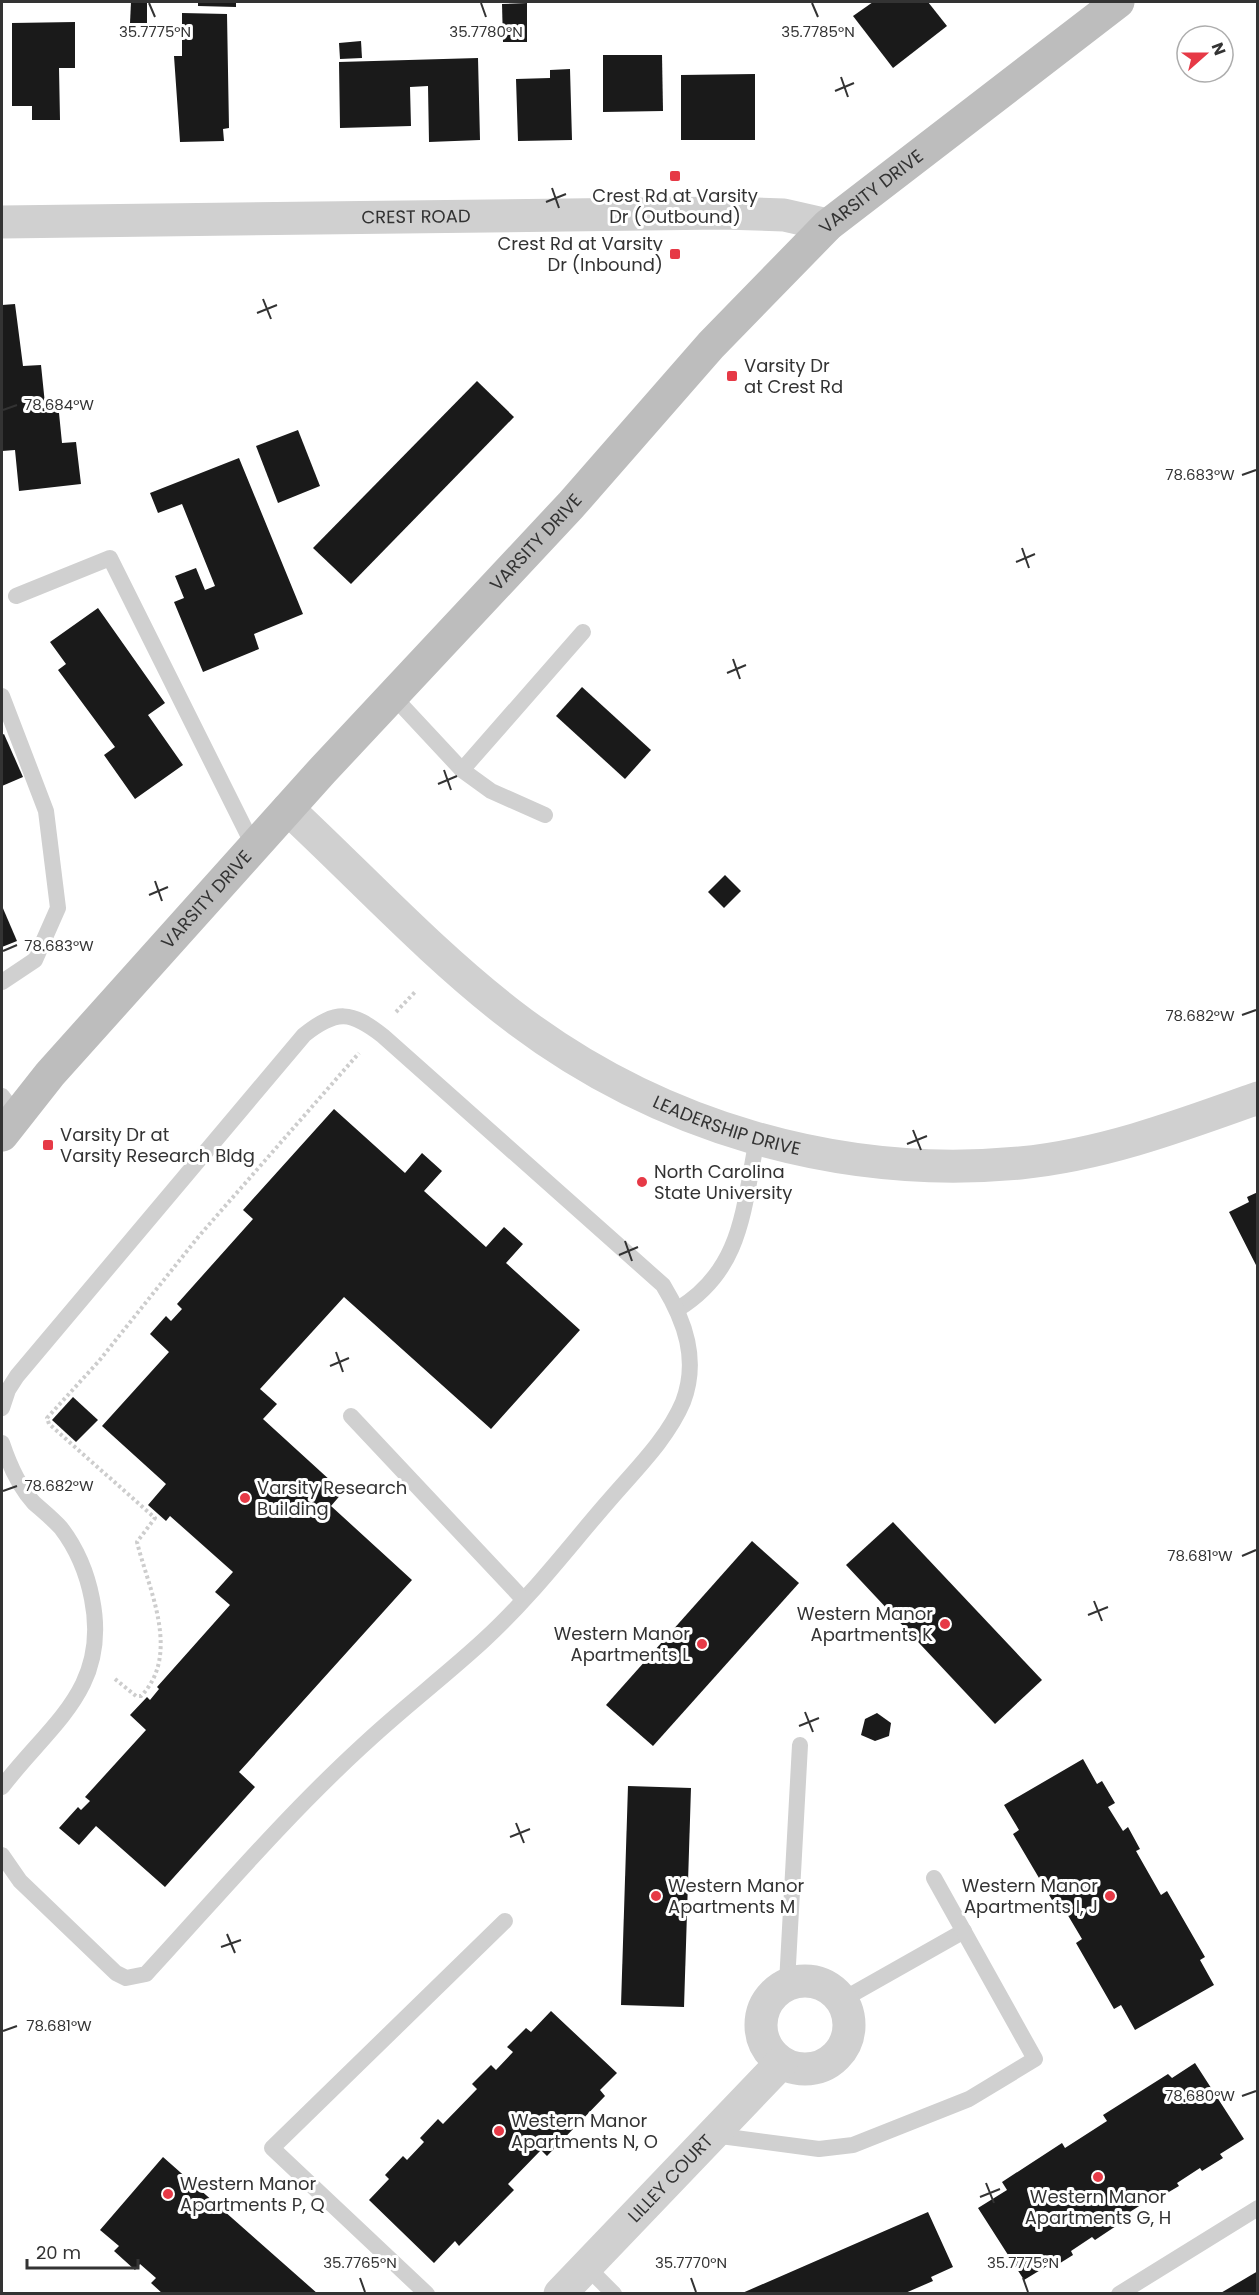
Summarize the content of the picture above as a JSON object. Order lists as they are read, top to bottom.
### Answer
{
  "streets": {
    "street": [
      "VARSITY DRIVE",
      "CREST ROAD",
      "LEADERSHIP DRIVE",
      "LILLEY COURT"
    ]
  },
  "crossings": [
    ["VARSITY DRIVE", "CREST ROAD"],
    ["VARSITY DRIVE", "LEADERSHIP DRIVE"]
  ],
  "places": {
    "transit": [
      "Crest Rd at Varsity Dr (Outbound)",
      "Crest Rd at Varsity Dr (Inbound)",
      "Varsity Dr at Crest Rd",
      "Varsity Dr at Varsity Research Bldg"
    ],
    "other": [
      "North Carolina State University",
      "Varsity Research Building",
      "Western Manor Apartments K",
      "Western Manor Apartments L",
      "Western Manor Apartments M",
      "Western Manor Apartments I, J",
      "Western Manor Apartments N, O",
      "Western Manor Apartments G, H",
      "Western Manor Apartments P, Q"
    ]
  },
  "scale_bar": "20 m",
  "north": "right",
  "coordinates": [
    "35.7780°N",
    "35.7775°N",
    "35.7785°N",
    "78.684°W",
    "78.683°W",
    "78.682°W",
    "78.681°W",
    "78.680°W",
    "35.7765°N",
    "35.7770°N"
  ]
}
